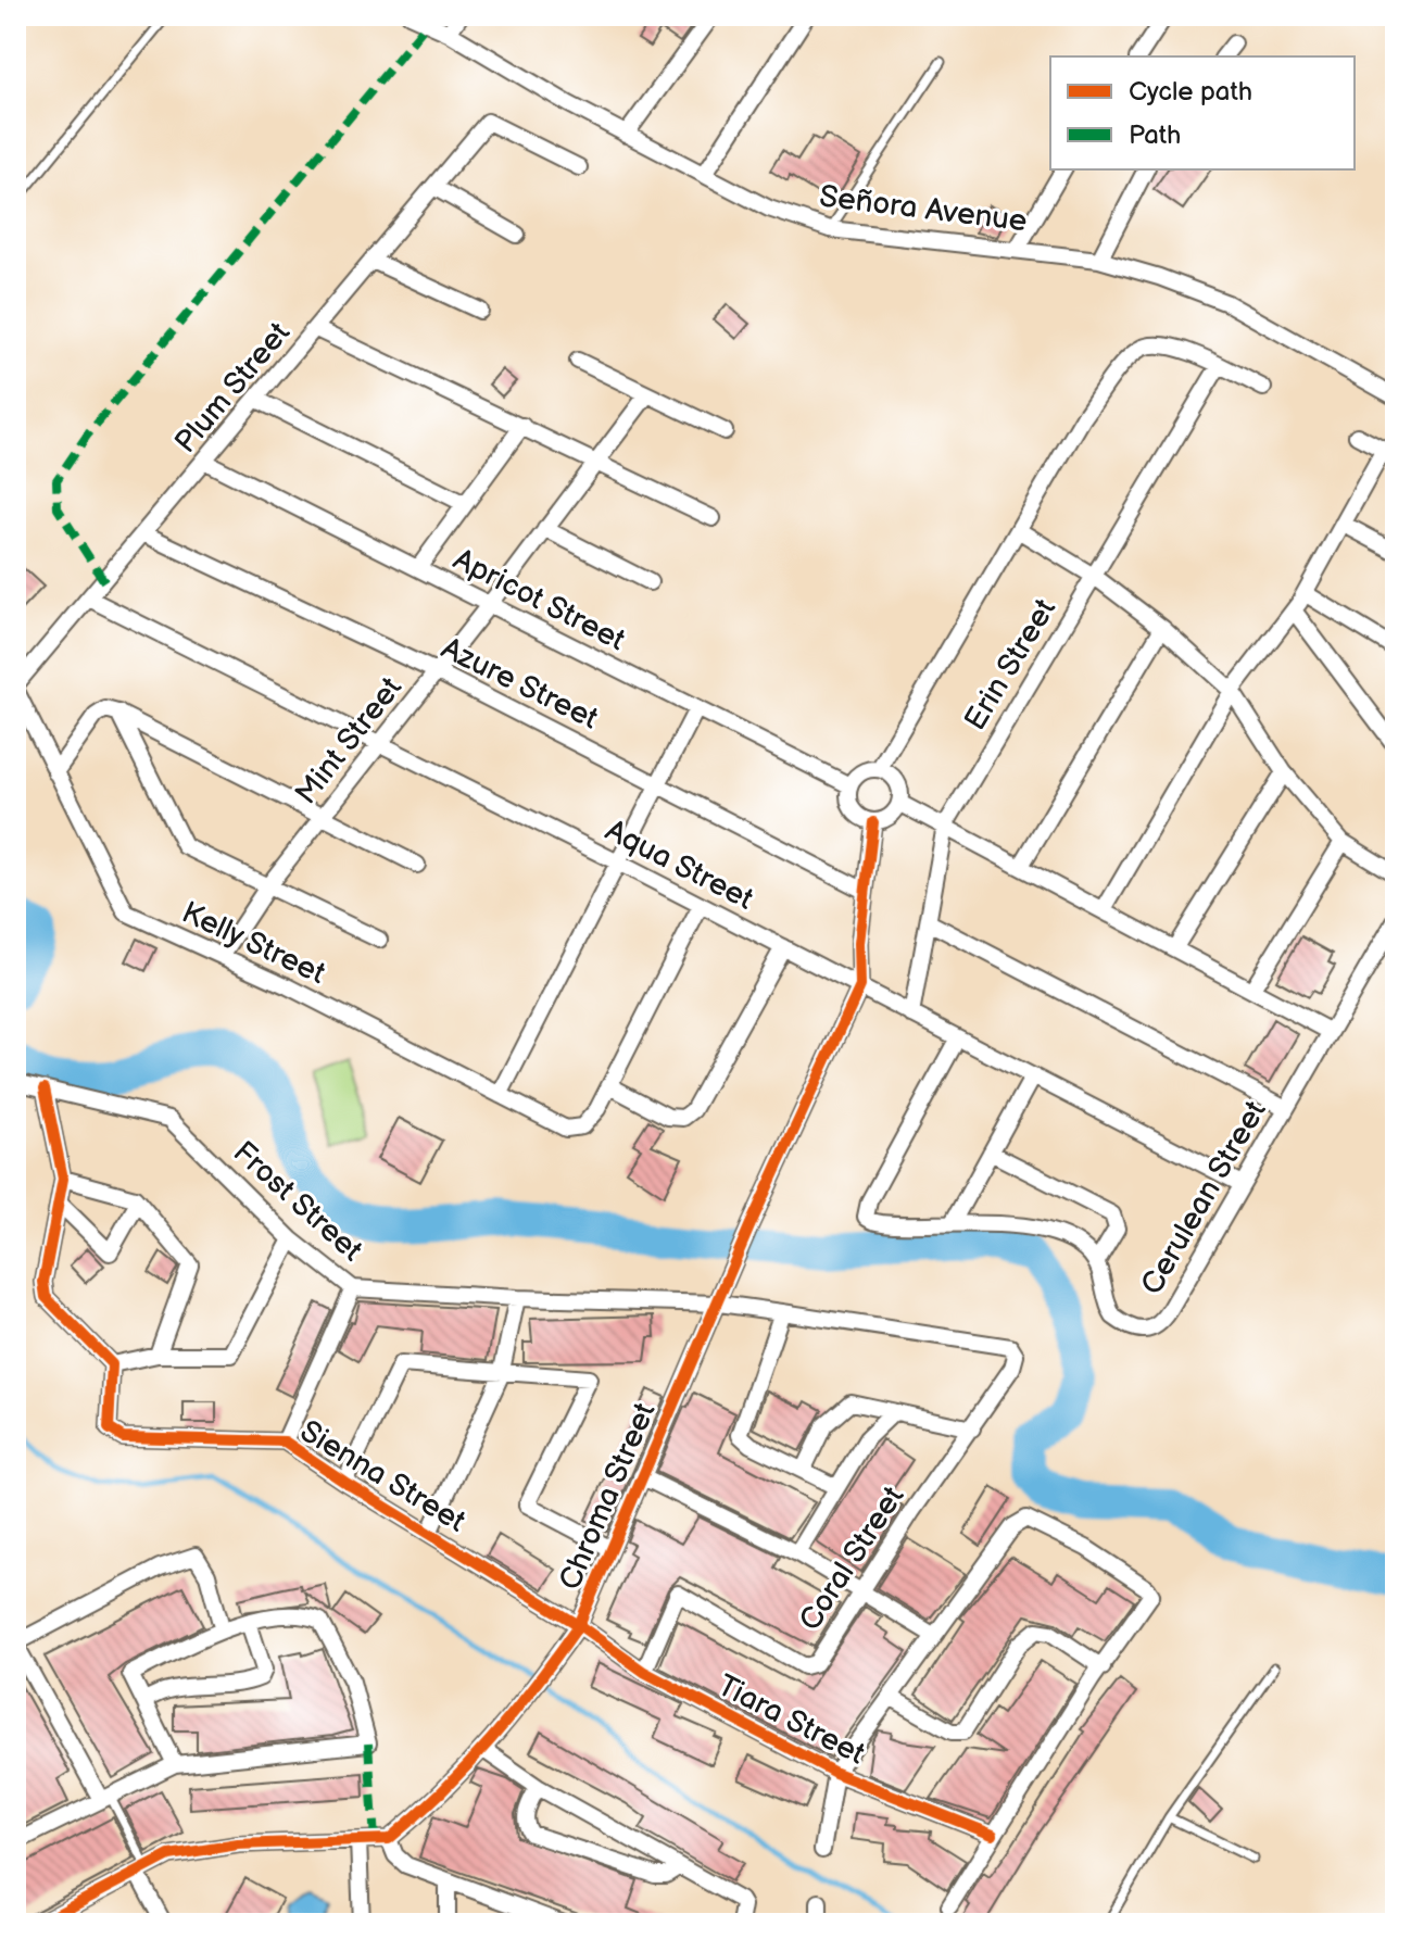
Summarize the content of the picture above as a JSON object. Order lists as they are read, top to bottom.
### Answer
{
  "streets": {
    "street": [
      "Señora Avenue",
      "Plum Street",
      "Apricot Street",
      "Erin Street",
      "Azure Street",
      "Mint Street",
      "Aqua Street",
      "Kelly Street",
      "Cerulean Street",
      "Frost Street",
      "Sienna Street",
      "Chroma Street",
      "Coral Street",
      "Tiara Street"
    ]
  },
  "crossings": [
    ["Plum Street", "Apricot Street"],
    ["Plum Street", "Azure Street"],
    ["Plum Street", "Aqua Street"],
    ["Plum Street", "Kelly Street"],
    ["Apricot Street", "Mint Street"],
    ["Apricot Street", "Chroma Street"],
    ["Erin Street", "Aqua Street"],
    ["Azure Street", "Mint Street"],
    ["Azure Street", "Chroma Street"],
    ["Mint Street", "Aqua Street"],
    ["Mint Street", "Kelly Street"],
    ["Aqua Street", "Cerulean Street"],
    ["Aqua Street", "Chroma Street"],
    ["Frost Street", "Chroma Street"],
    ["Frost Street", "Coral Street"],
    ["Sienna Street", "Chroma Street"],
    ["Sienna Street", "Tiara Street"],
    ["Chroma Street", "Tiara Street"],
    ["Coral Street", "Tiara Street"]
  ],
  "legend": ["Cycle path", "Path"]
}
